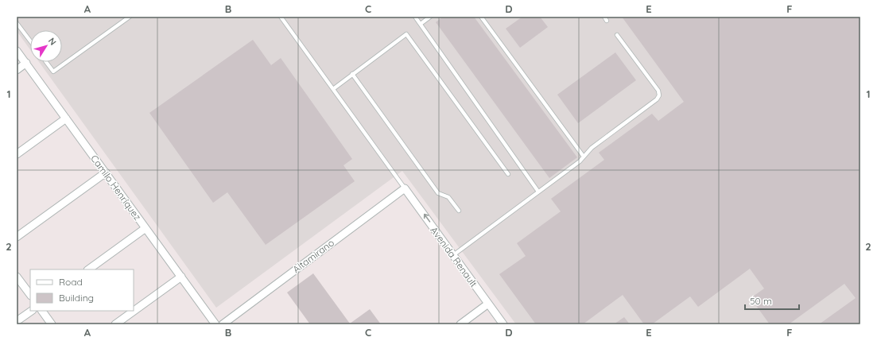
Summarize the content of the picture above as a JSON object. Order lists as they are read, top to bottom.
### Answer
{
  "streets": {
    "street": ["Camilo Henríquez", "Altamirano", "Avenida Renault"]
  },
  "crossings": [
    ["Altamirano", "Avenida Renault"]
  ],
  "one_way": ["Avenida Renault"],
  "legend": ["Road", "Building"],
  "scale_bar": "50 m",
  "north": "top right",
  "grid": {
    "columns": [
      "A",
      "B",
      "C",
      "D",
      "E",
      "F"
    ],
    "rows": ["1", "2"]
  }
}
